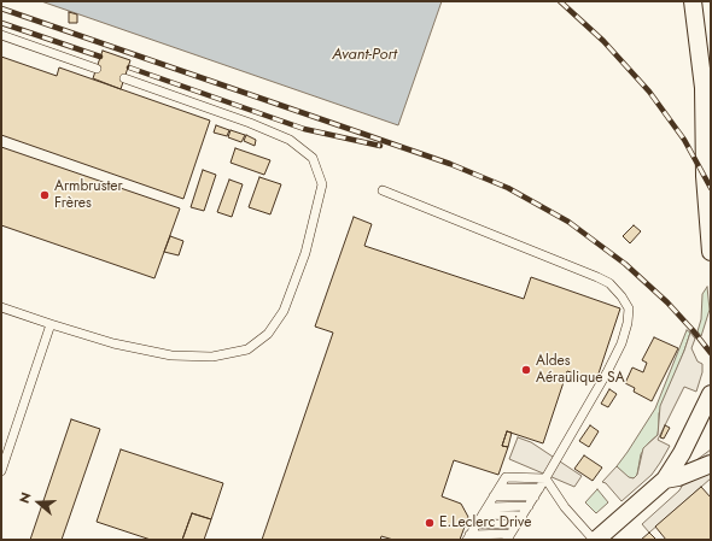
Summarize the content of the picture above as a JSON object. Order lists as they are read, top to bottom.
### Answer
{
  "water": ["Avant-Port"],
  "places": ["Armbruster Frères", "Aldes Aéraulique SA", "E.Leclerc Drive"],
  "north": "left"
}
